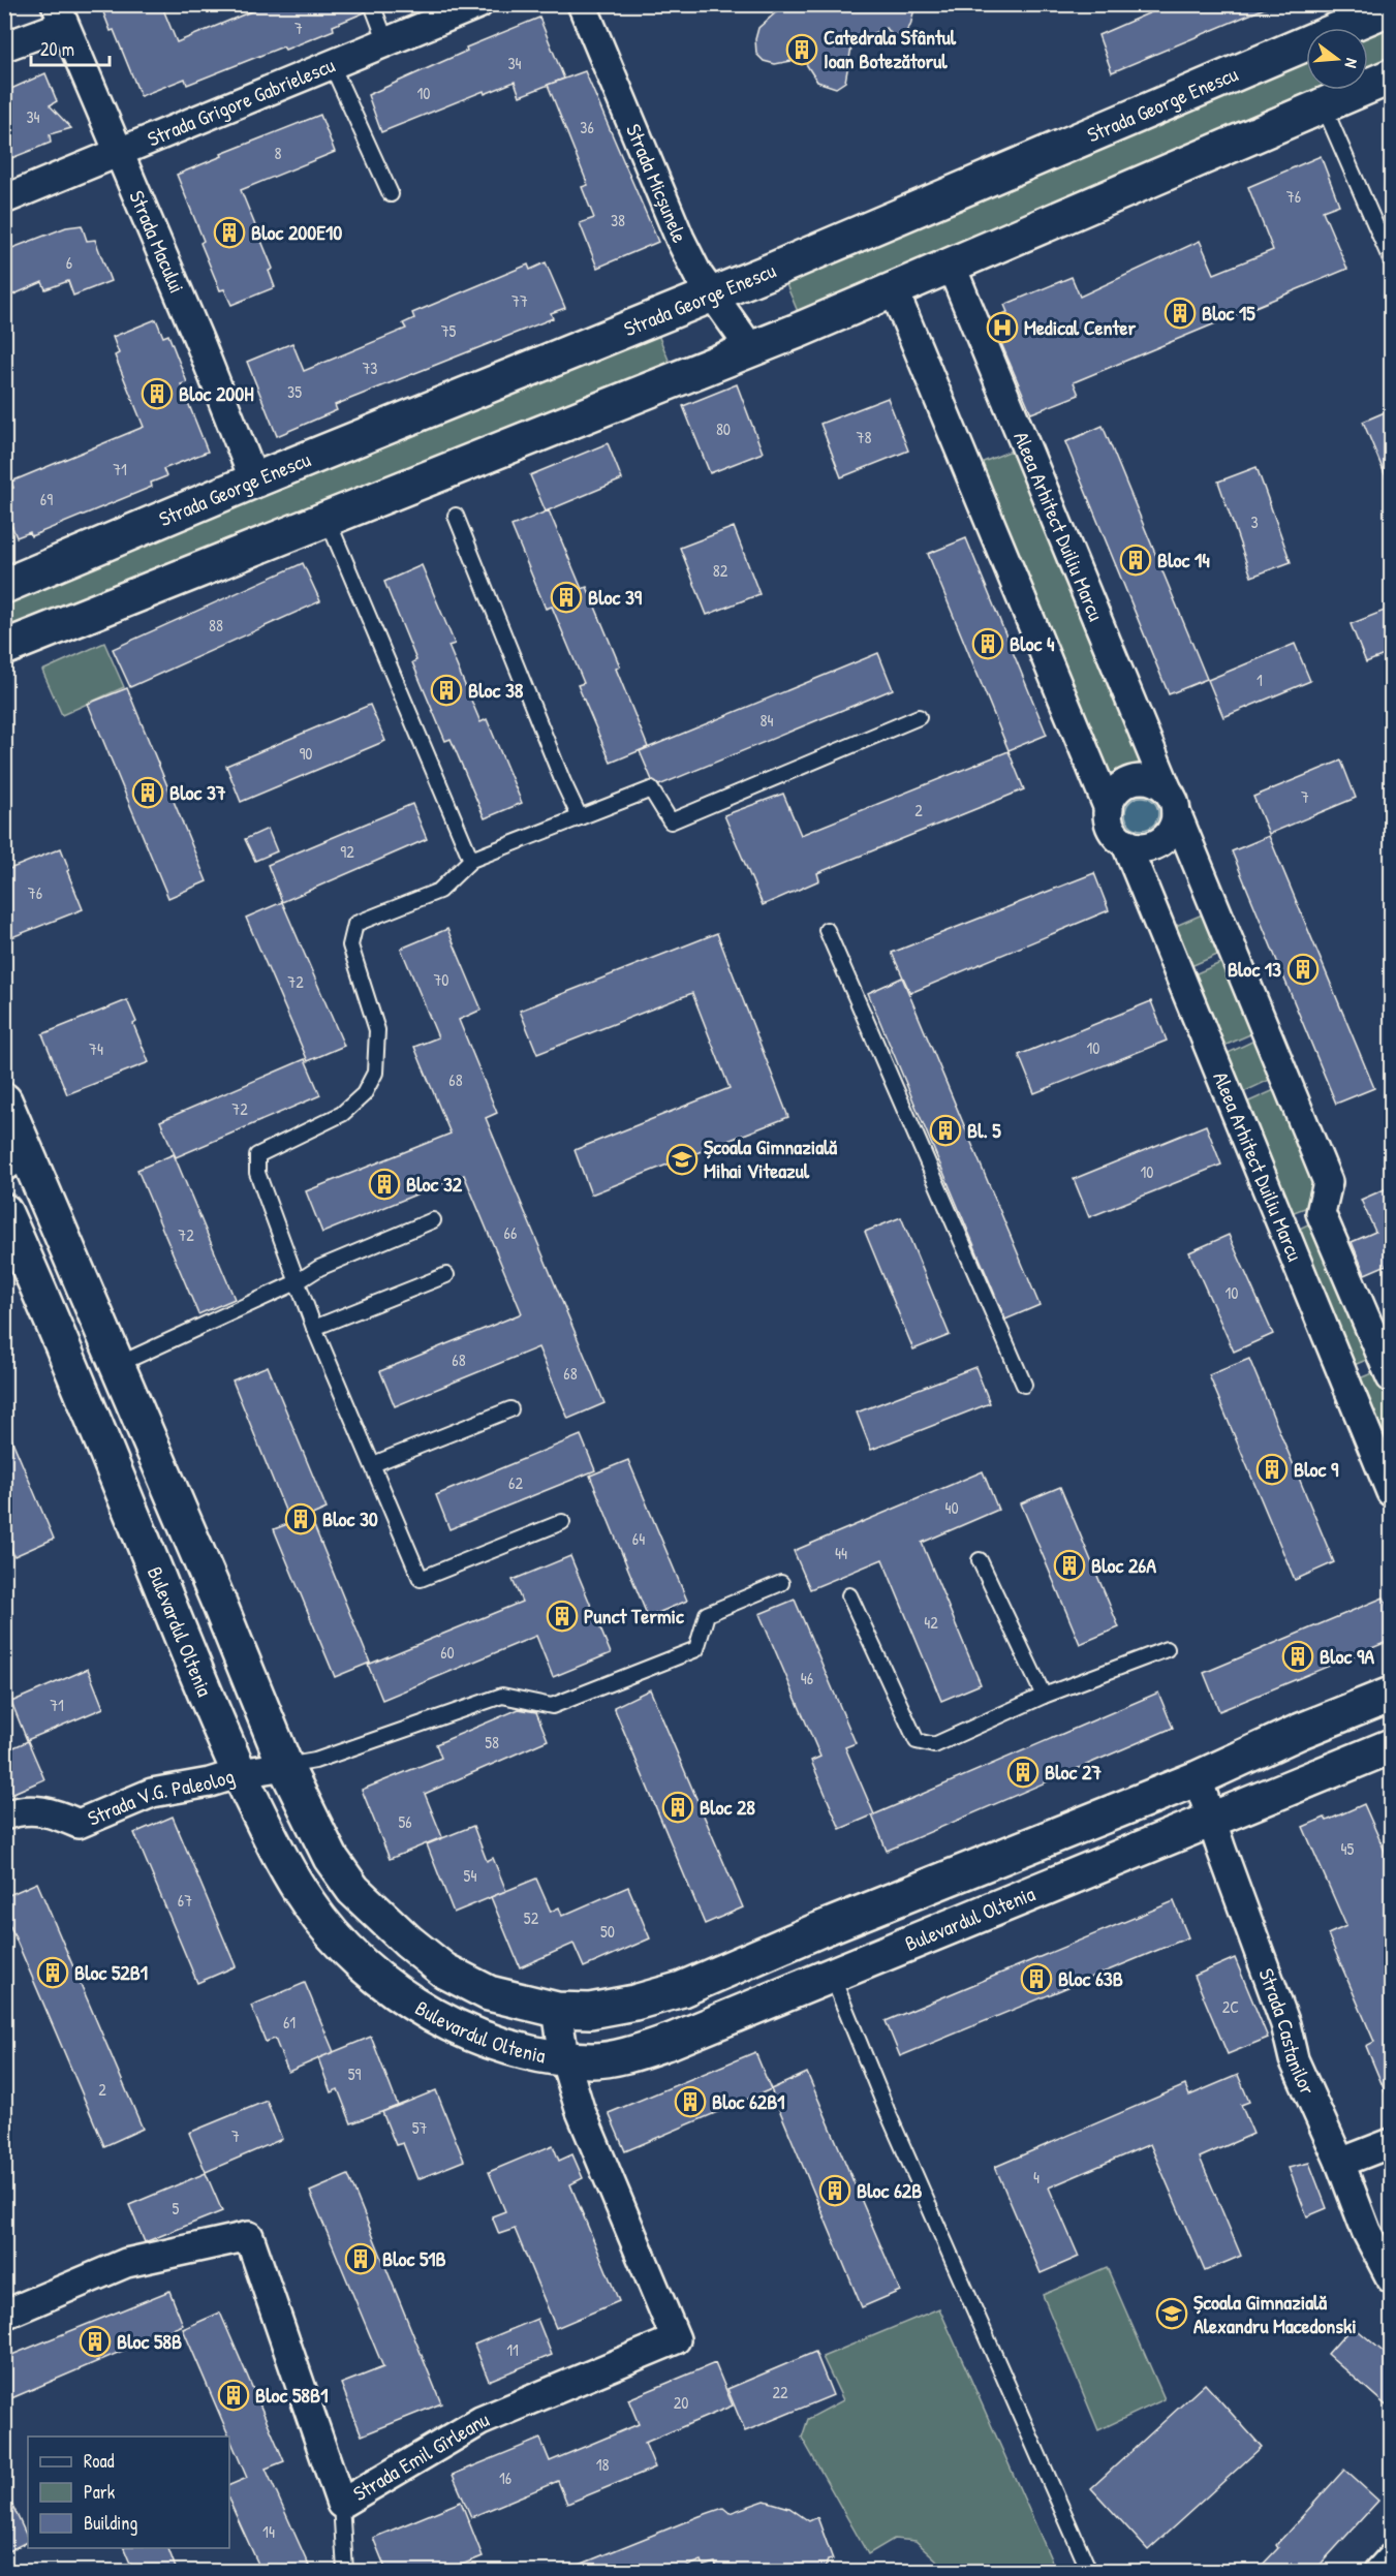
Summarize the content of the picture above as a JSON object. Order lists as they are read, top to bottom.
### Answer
{
  "streets": {
    "street": [
      "Strada Grigore Gabrielescu",
      "Strada George Enescu",
      "Strada Micșunele",
      "Strada Macului",
      "Aleea Arhitect Duiliu Marcu",
      "Bulevardul Oltenia",
      "Strada V.G. Paleolog",
      "Strada Castanilor",
      "Strada Emil Gîrleanu"
    ]
  },
  "crossings": [
    ["Strada Grigore Gabrielescu", "Strada Macului"],
    ["Strada George Enescu", "Strada Micșunele"],
    ["Strada George Enescu", "Strada Macului"],
    ["Bulevardul Oltenia", "Strada V.G. Paleolog"],
    ["Bulevardul Oltenia", "Strada Castanilor"],
    ["Bulevardul Oltenia", "Strada Emil Gîrleanu"]
  ],
  "places": {
    "building": [
      "Catedrala Sfântul Ioan Botezătorul",
      "Bloc 200E10",
      "Bloc 15",
      "Bloc 200H",
      "Bloc 14",
      "Bloc 39",
      "Bloc 4",
      "Bloc 38",
      "Bloc 37",
      "Bloc 13",
      "Bl. 5",
      "Bloc 32",
      "Bloc 9",
      "Bloc 30",
      "Bloc 26A",
      "Punct Termic",
      "Bloc 9A",
      "Bloc 27",
      "Bloc 28",
      "Bloc 52B1",
      "Bloc 63B",
      "Bloc 62B1",
      "Bloc 62B",
      "Bloc 51B",
      "Bloc 58B",
      "Bloc 58B1"
    ],
    "hospital": ["Medical Center"],
    "school or university": ["Școala Gimnazială Mihai Viteazul", "Școala Gimnazială Alexandru Macedonski"]
  },
  "house_numbers": [
    "7",
    "34",
    "10",
    "34",
    "36",
    "8",
    "76",
    "38",
    "6",
    "77",
    "75",
    "73",
    "35",
    "80",
    "78",
    "71",
    "69",
    "3",
    "82",
    "88",
    "1",
    "84",
    "90",
    "7",
    "2",
    "92",
    "76",
    "70",
    "72",
    "10",
    "74",
    "68",
    "72",
    "10",
    "66",
    "72",
    "10",
    "68",
    "68",
    "62",
    "40",
    "64",
    "44",
    "42",
    "60",
    "46",
    "71",
    "58",
    "56",
    "45",
    "54",
    "67",
    "52",
    "50",
    "2C",
    "61",
    "59",
    "2",
    "57",
    "7",
    "4",
    "5",
    "11",
    "22",
    "20",
    "18",
    "16",
    "14"
  ],
  "legend": ["Road", "Park", "Building"],
  "scale_bar": "20 m",
  "north": "right"
}
